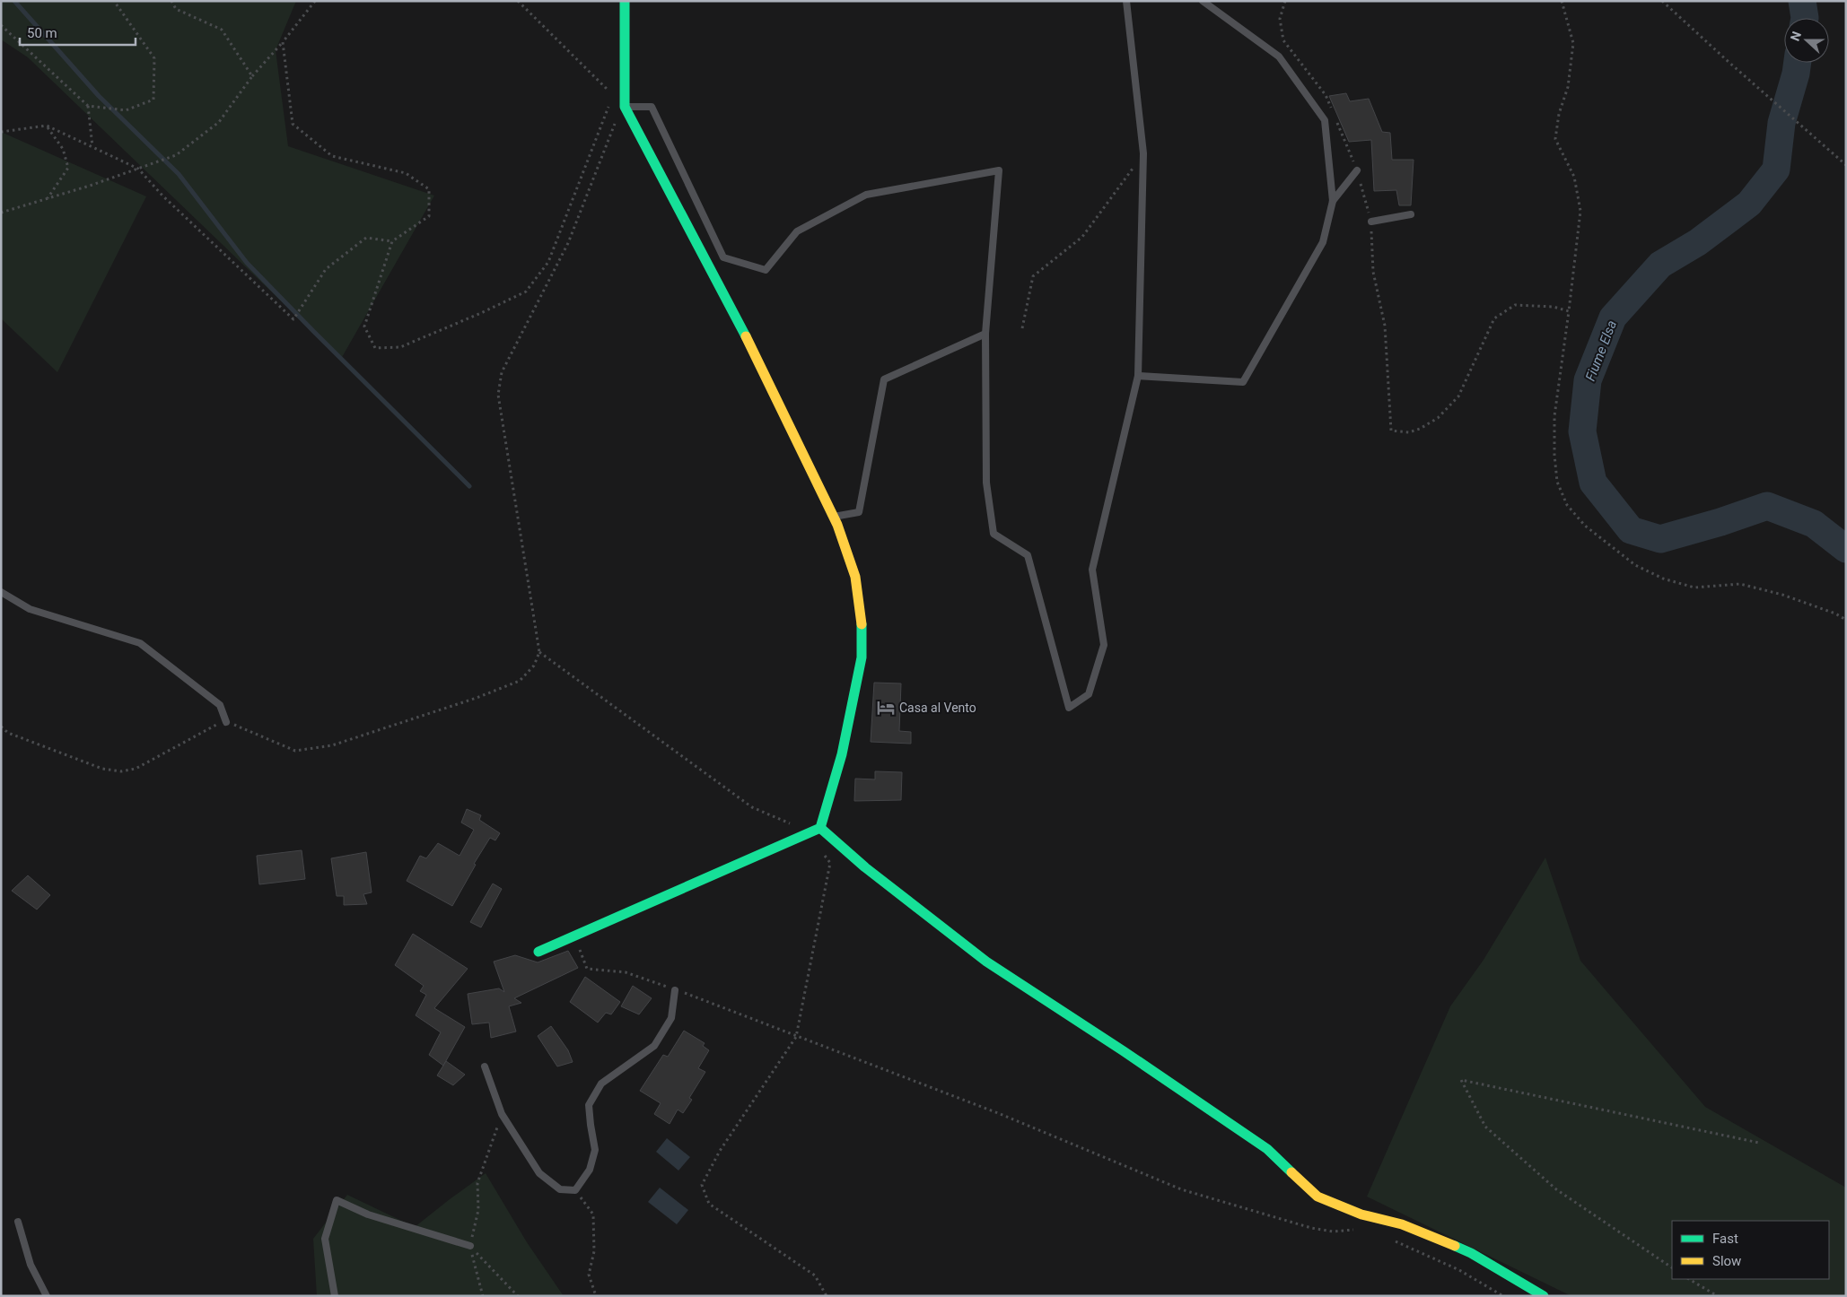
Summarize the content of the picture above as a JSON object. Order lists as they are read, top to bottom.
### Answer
{
  "water": ["Fiume Elsa"],
  "places": {
    "hotel": ["Casa al Vento"]
  },
  "legend": ["Fast", "Slow"],
  "scale_bar": "50 m",
  "north": "left"
}
